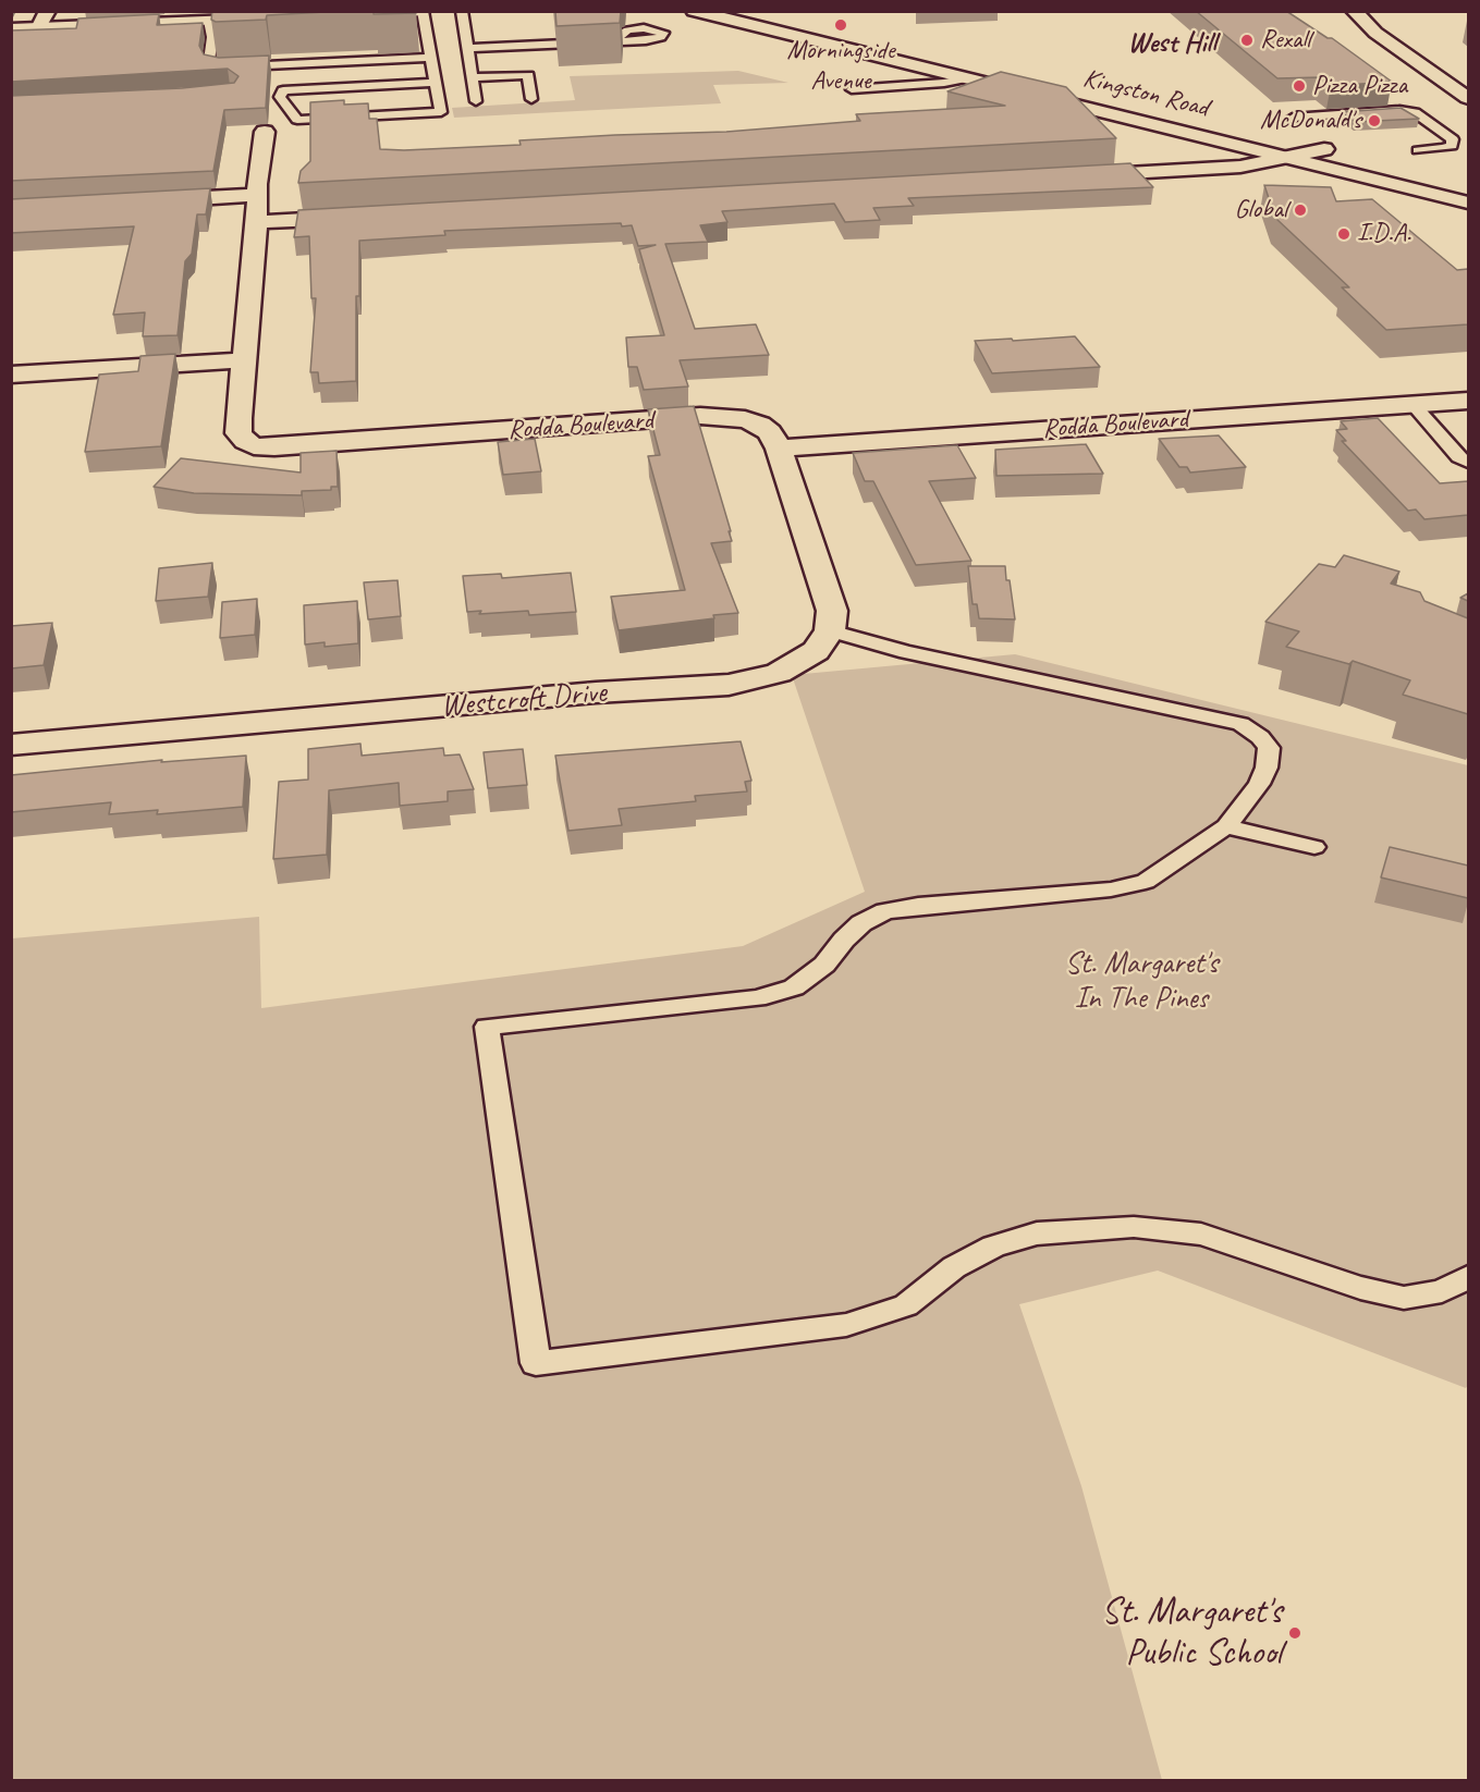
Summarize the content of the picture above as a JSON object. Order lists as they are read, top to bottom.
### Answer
{
  "streets": {
    "street": ["Kingston Road", "Rodda Boulevard", "Westcroft Drive"]
  },
  "districts": ["West Hill"],
  "parks": ["St. Margaret's In The Pines"],
  "places": [
    "Morningside Avenue",
    "Rexall",
    "Pizza Pizza",
    "McDonald's",
    "Global",
    "I.D.A.",
    "St. Margaret's Public School"
  ]
}
